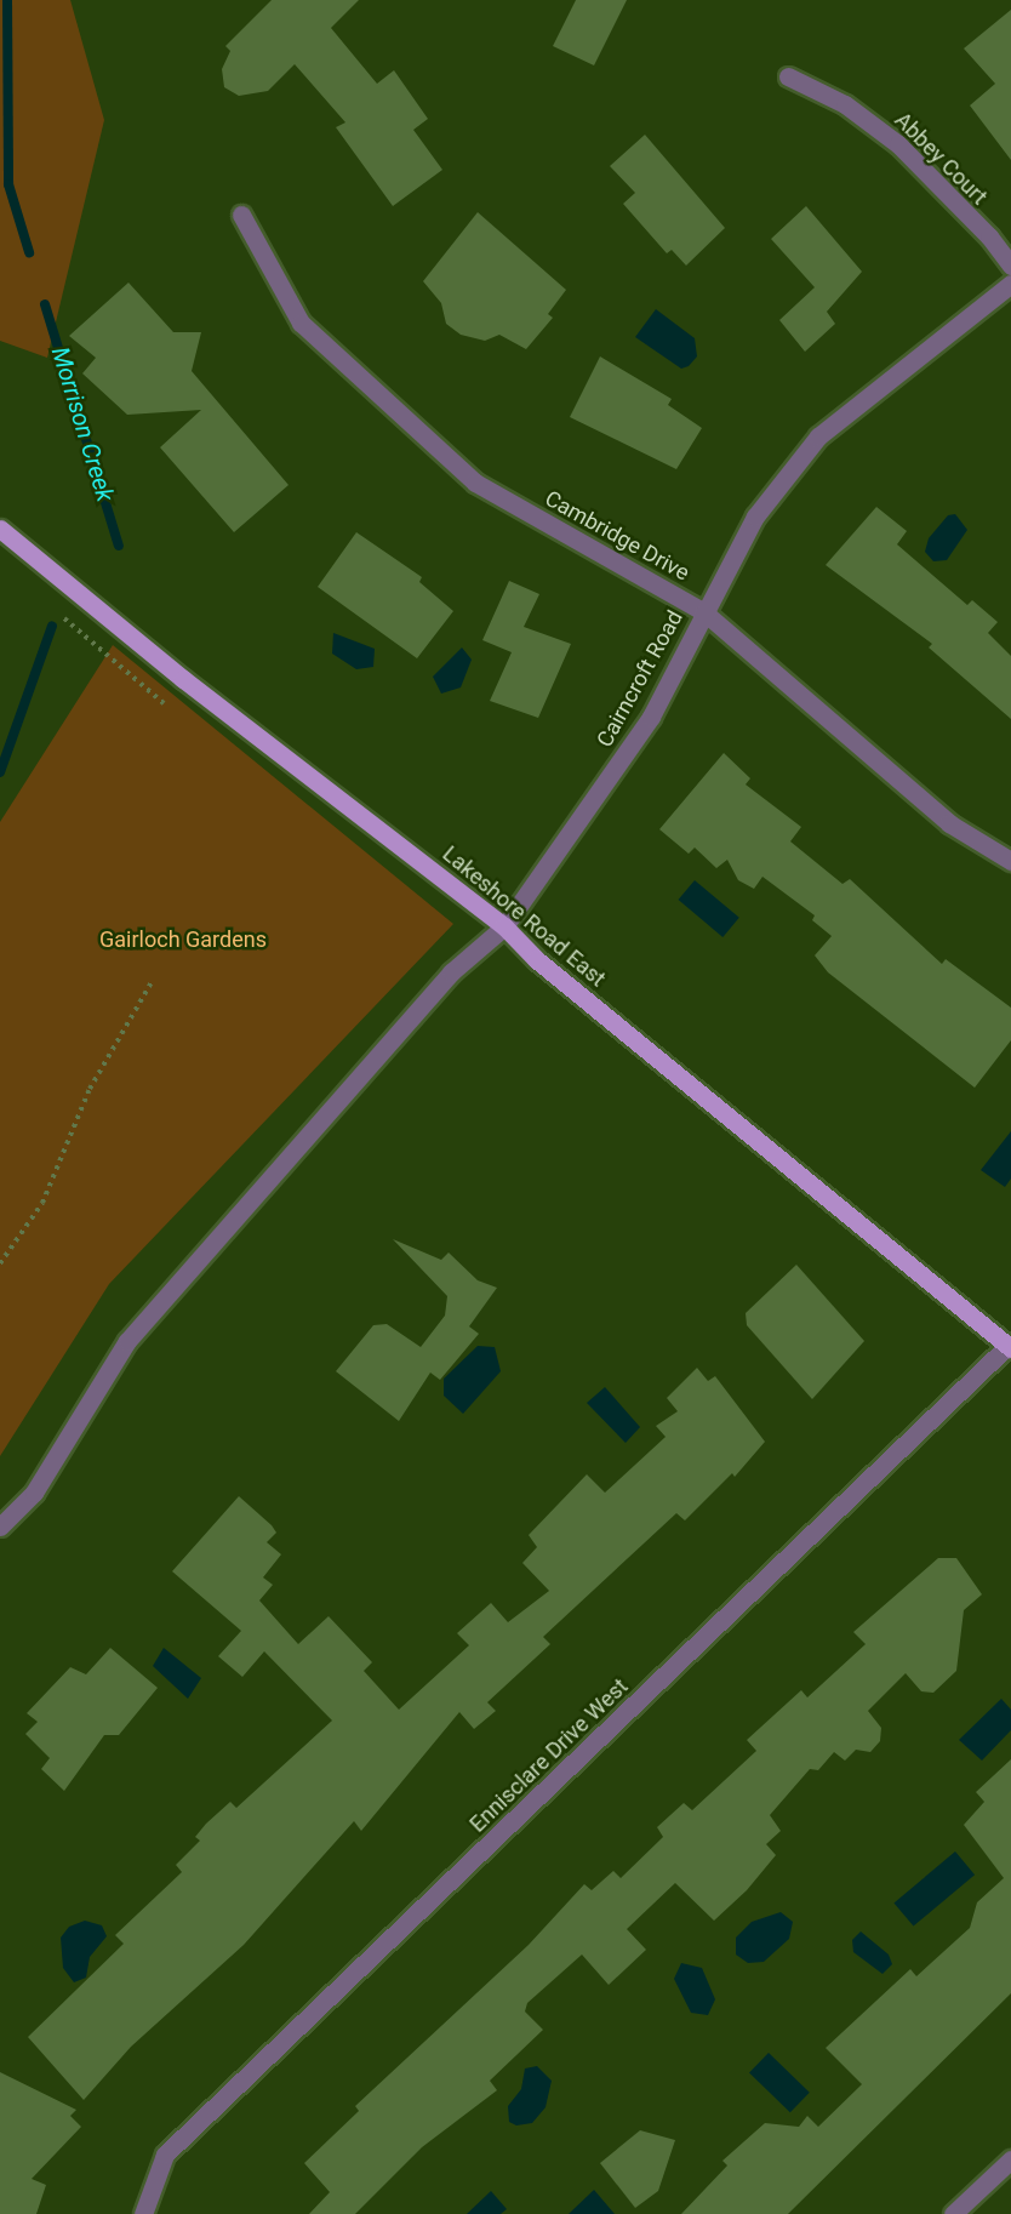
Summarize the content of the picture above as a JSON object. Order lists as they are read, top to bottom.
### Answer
{
  "streets": {
    "main road": ["Lakeshore Road East"],
    "street": [
      "Abbey Court",
      "Cambridge Drive",
      "Cairncroft Road",
      "Ennisclare Drive West"
    ]
  },
  "crossings": [
    ["Cambridge Drive", "Cairncroft Road"],
    ["Cairncroft Road", "Lakeshore Road East"],
    ["Lakeshore Road East", "Ennisclare Drive West"]
  ],
  "water": ["Morrison Creek"],
  "parks": ["Gairloch Gardens"]
}
